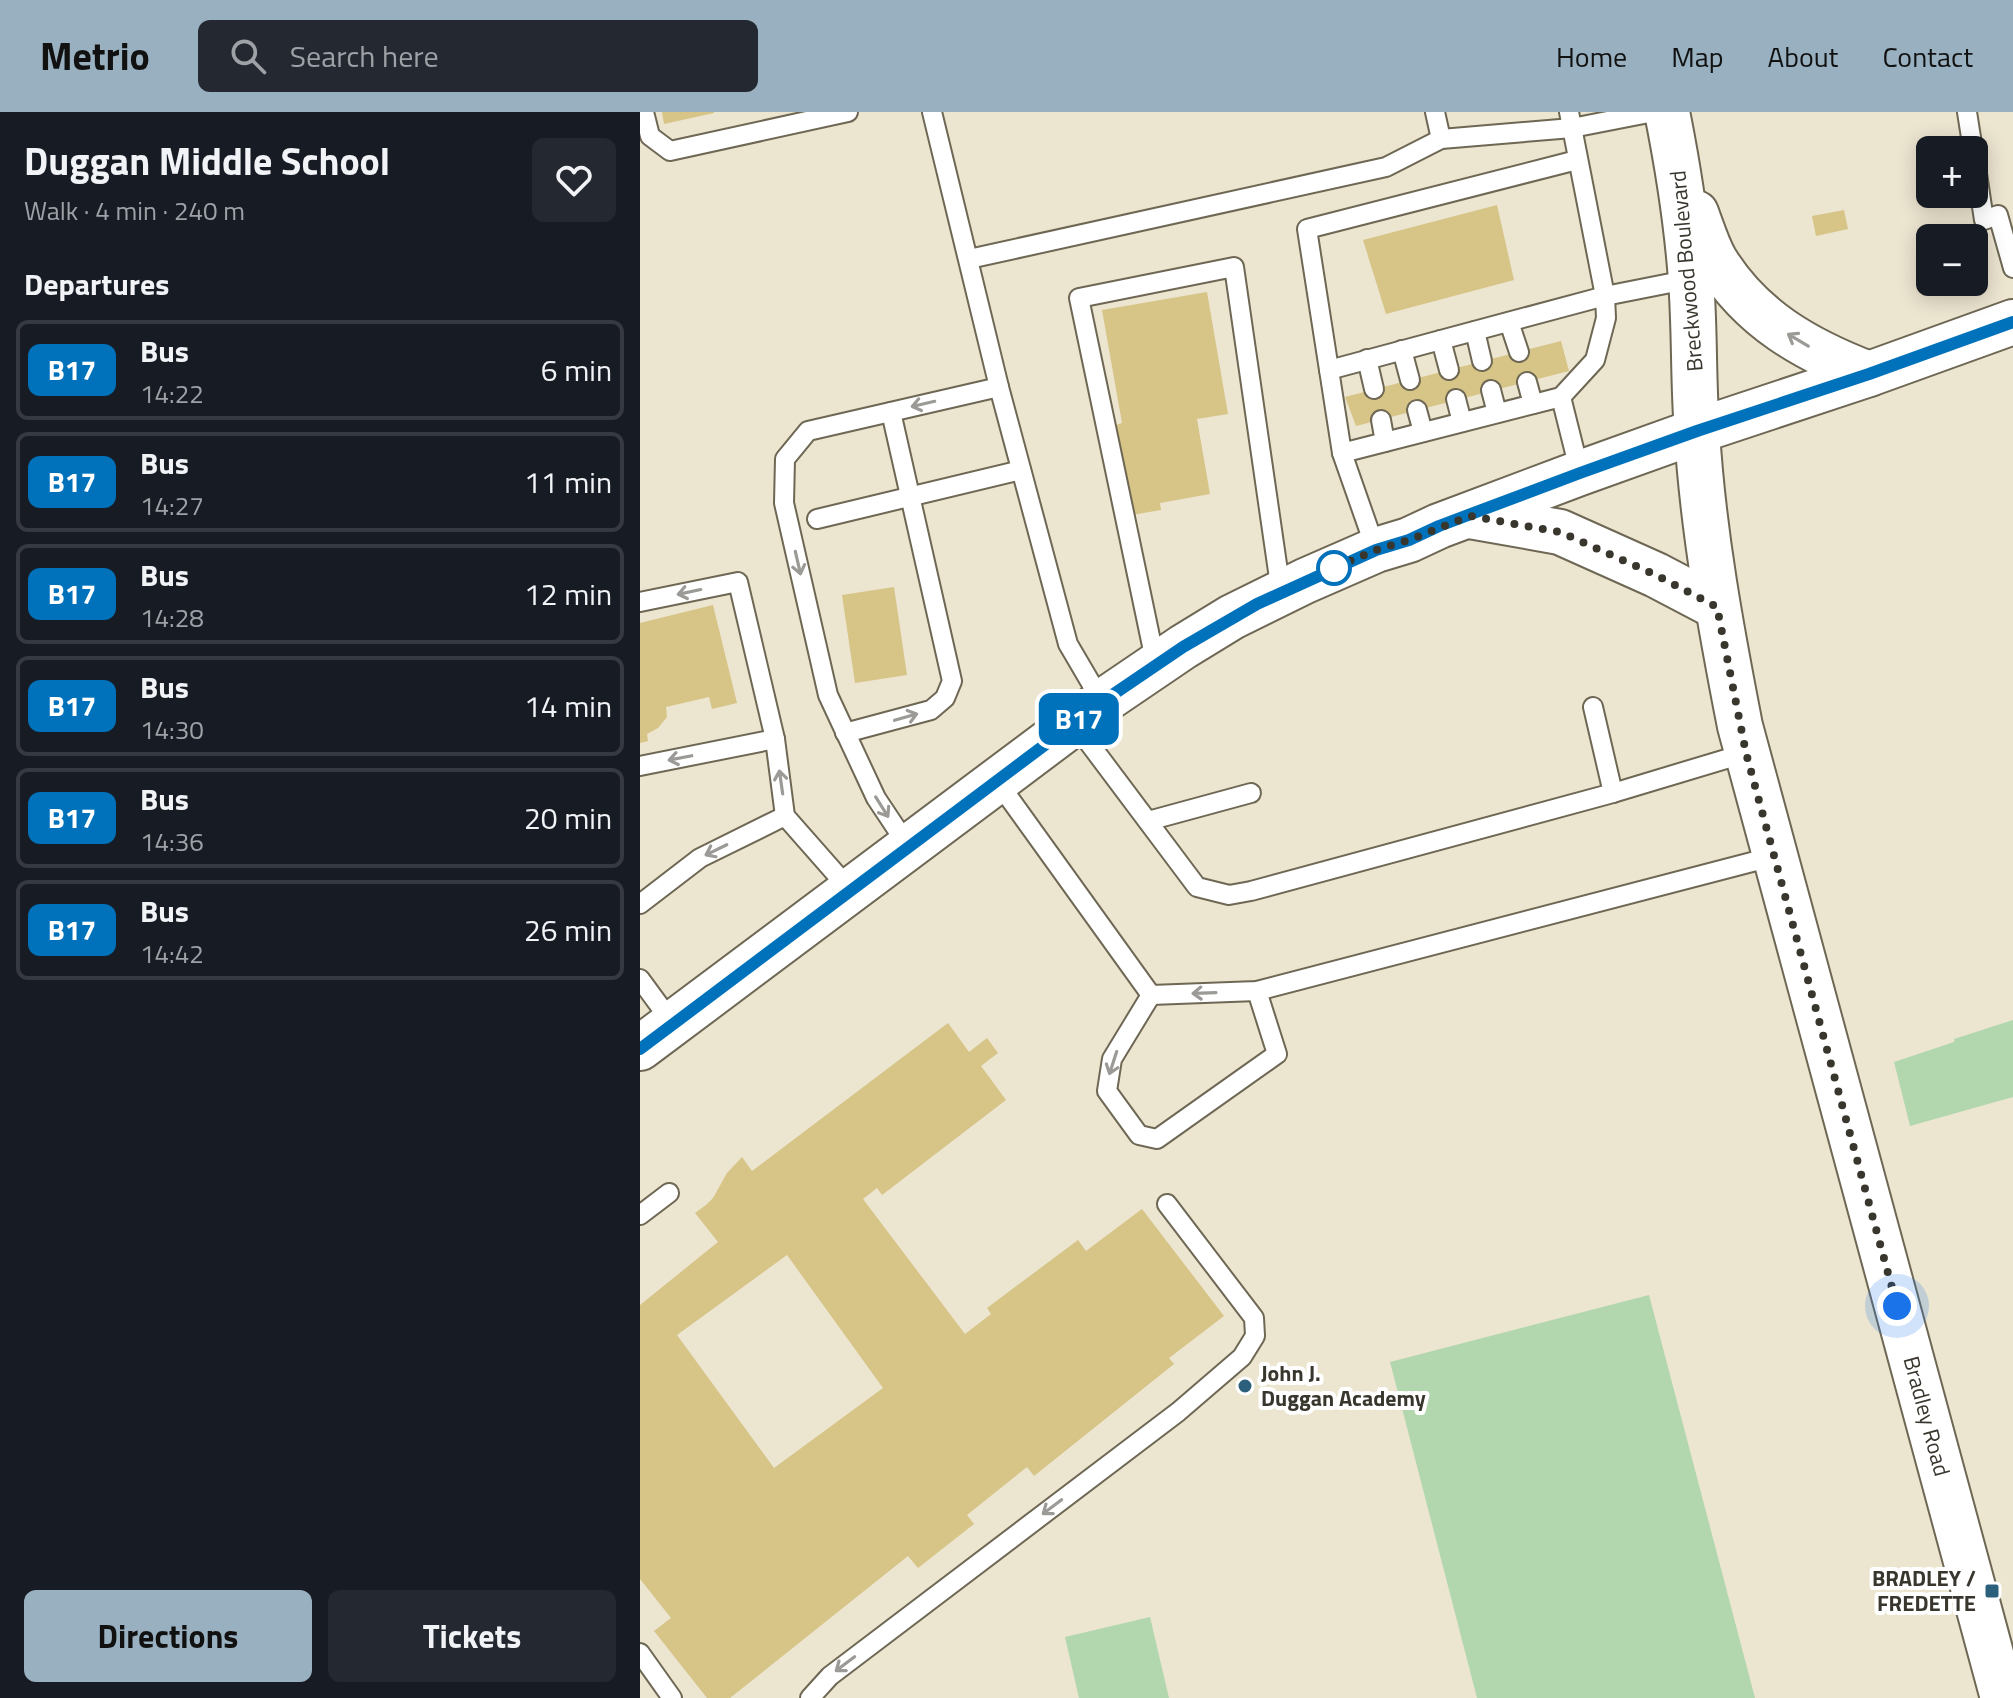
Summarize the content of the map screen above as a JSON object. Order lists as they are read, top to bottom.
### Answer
{
  "streets": {
    "main road": ["Breckwood Boulevard", "Bradley Road"]
  },
  "crossings": [
    ["Breckwood Boulevard", "Bradley Road"]
  ],
  "places": {
    "other": ["John J. Duggan Academy"],
    "transit": ["BRADLEY / FREDETTE"]
  },
  "lines": ["bus line B17"],
  "page": {
    "header": "Metrio",
    "search": "Search here",
    "nav": [
      "Home",
      "Map",
      "About",
      "Contact"
    ],
    "heading": [
      ["Duggan Middle School", "Walk · 4 min · 240 m"],
      "Departures"
    ],
    "on_map": "B17",
    "map_buttons": ["+", "−"],
    "list": [
      {
        "mark": "B17",
        "name": "Bus",
        "note": "14:22",
        "value": "6 min"
      },
      {
        "mark": "B17",
        "name": "Bus",
        "note": "14:27",
        "value": "11 min"
      },
      {
        "mark": "B17",
        "name": "Bus",
        "note": "14:28",
        "value": "12 min"
      },
      {
        "mark": "B17",
        "name": "Bus",
        "note": "14:30",
        "value": "14 min"
      },
      {
        "mark": "B17",
        "name": "Bus",
        "note": "14:36",
        "value": "20 min"
      },
      {
        "mark": "B17",
        "name": "Bus",
        "note": "14:42",
        "value": "26 min"
      }
    ],
    "buttons": ["Directions", "Tickets"]
  }
}
